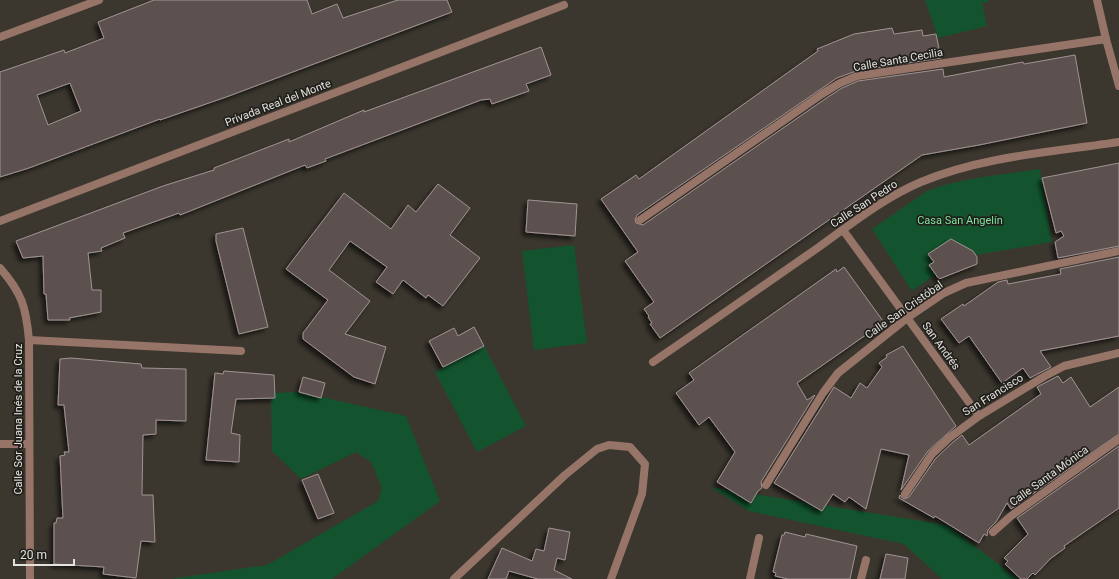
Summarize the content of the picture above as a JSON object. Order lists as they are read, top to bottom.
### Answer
{
  "streets": {
    "street": [
      "Calle Santa Cecilia",
      "Privada Real del Monte",
      "Calle San Pedro",
      "Calle San Cristóbal",
      "San Andrés",
      "San Francisco",
      "Calle Sor Juana Inés de la Cruz",
      "Calle Santa Mónica"
    ]
  },
  "crossings": [
    ["Calle San Pedro", "San Andrés"],
    ["Calle San Cristóbal", "San Andrés"],
    ["San Andrés", "San Francisco"]
  ],
  "parks": ["Casa San Angelín"],
  "scale_bar": "20 m"
}
